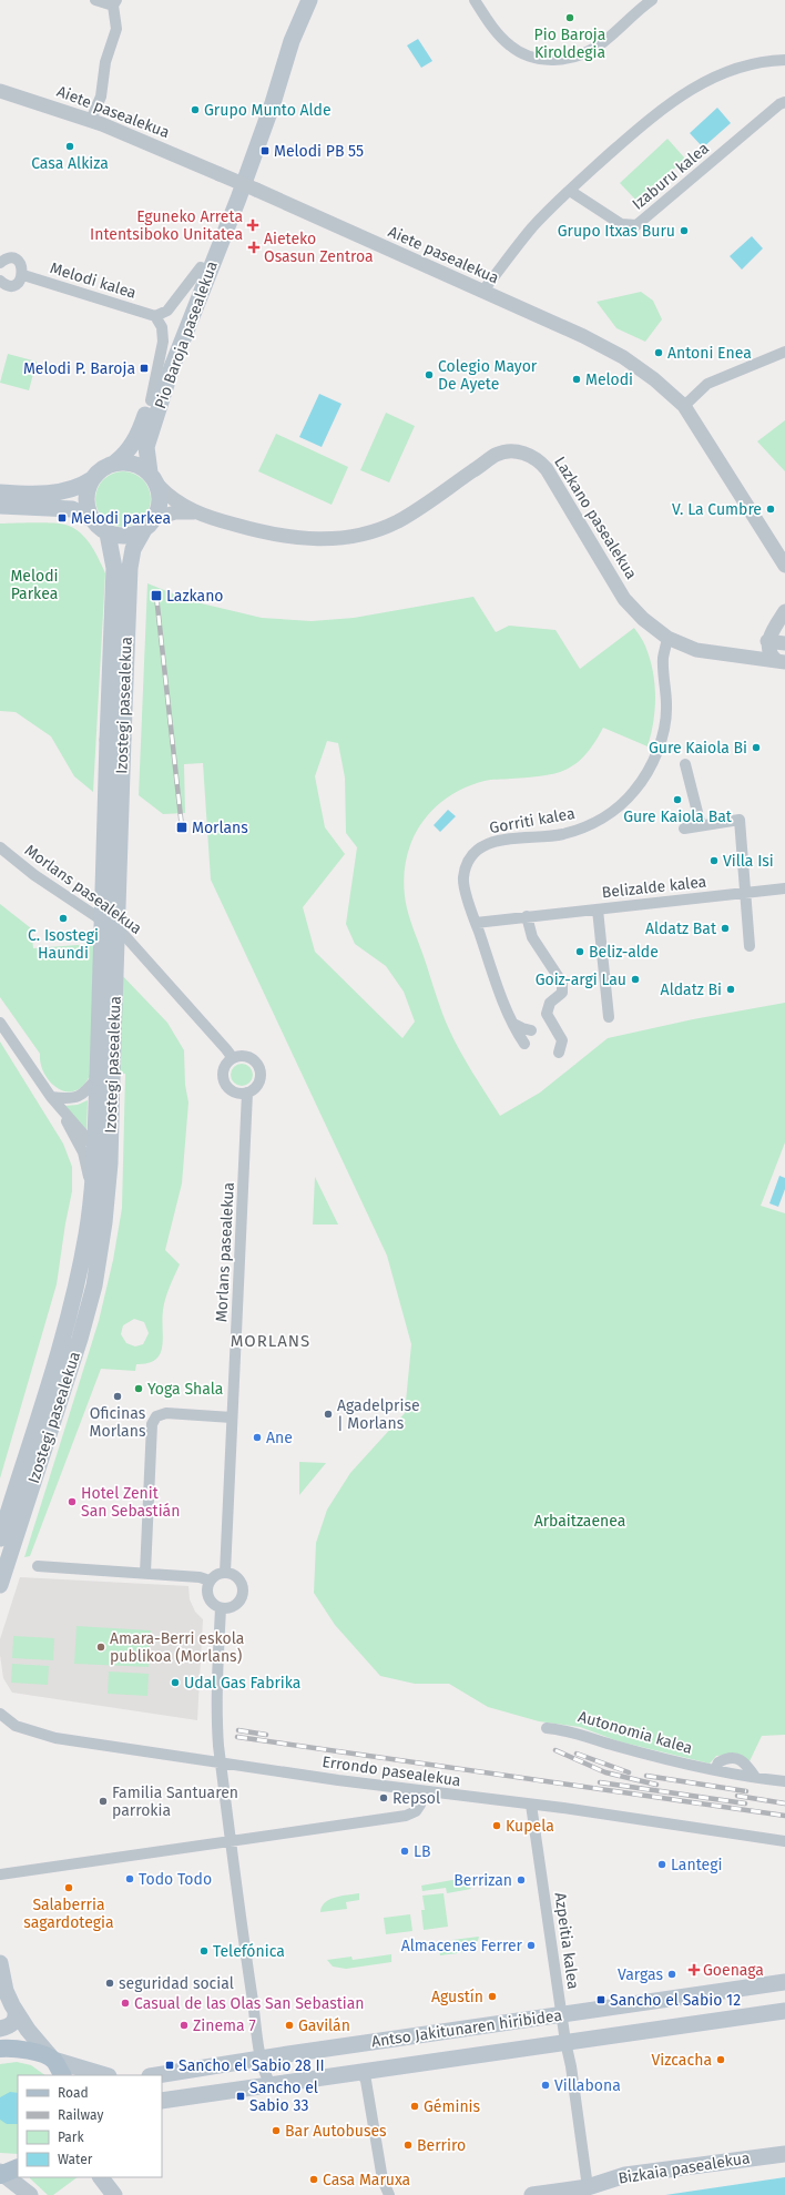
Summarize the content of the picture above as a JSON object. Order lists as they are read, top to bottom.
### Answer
{
  "streets": {
    "main road": [
      "Pio Baroja pasealekua",
      "Izostegi pasealekua",
      "Antso Jakitunaren hiribidea",
      "Bizkaia pasealekua"
    ],
    "street": [
      "Aiete pasealekua",
      "Izaburu kalea",
      "Melodi kalea",
      "Lazkano pasealekua",
      "Gorriti kalea",
      "Belizalde kalea",
      "Morlans pasealekua",
      "Autonomia kalea",
      "Errondo pasealekua",
      "Azpeitia kalea"
    ]
  },
  "crossings": [
    ["Pio Baroja pasealekua", "Izostegi pasealekua"],
    ["Lazkano pasealekua", "Gorriti kalea"],
    ["Gorriti kalea", "Belizalde kalea"],
    ["Errondo pasealekua", "Azpeitia kalea"],
    ["Azpeitia kalea", "Antso Jakitunaren hiribidea"],
    ["Azpeitia kalea", "Bizkaia pasealekua"]
  ],
  "districts": ["MORLANS"],
  "parks": ["Melodi Parkea", "Arbaitzaenea"],
  "places": {
    "other": [
      "Pio Baroja Kiroldegia",
      "Grupo Munto Alde",
      "Casa Alkiza",
      "Grupo Itxas Buru",
      "Antoni Enea",
      "Colegio Mayor De Ayete",
      "Melodi",
      "V. La Cumbre",
      "Gure Kaiola Bi",
      "Gure Kaiola Bat",
      "Villa Isi",
      "C. Isostegi Haundi",
      "Aldatz Bat",
      "Beliz-alde",
      "Goiz-argi Lau",
      "Aldatz Bi",
      "Yoga Shala",
      "Oficinas Morlans",
      "Agadelprise | Morlans",
      "Ane",
      "Hotel Zenit San Sebastián",
      "Amara-Berri eskola publikoa (Morlans)",
      "Udal Gas Fabrika",
      "Repsol",
      "Familia Santuaren parrokia",
      "Kupela",
      "LB",
      "Lantegi",
      "Todo Todo",
      "Berrizan",
      "Salaberria sagardotegia",
      "Almacenes Ferrer",
      "Telefónica",
      "Vargas",
      "seguridad social",
      "Agustín",
      "Casual de las Olas San Sebastian",
      "Zinema 7",
      "Gavilán",
      "Vizcacha",
      "Villabona",
      "Géminis",
      "Bar Autobuses",
      "Berriro",
      "Casa Maruxa"
    ],
    "transit": [
      "Melodi PB 55",
      "Melodi P. Baroja",
      "Melodi parkea",
      "Lazkano",
      "Morlans",
      "Sancho el Sabio 12",
      "Sancho el Sabio 28 II",
      "Sancho el Sabio 33"
    ],
    "health": ["Eguneko Arreta Intentsiboko Unitatea", "Aieteko Osasun Zentroa", "Goenaga"]
  },
  "legend": [
    "Road",
    "Railway",
    "Park",
    "Water"
  ]
}
